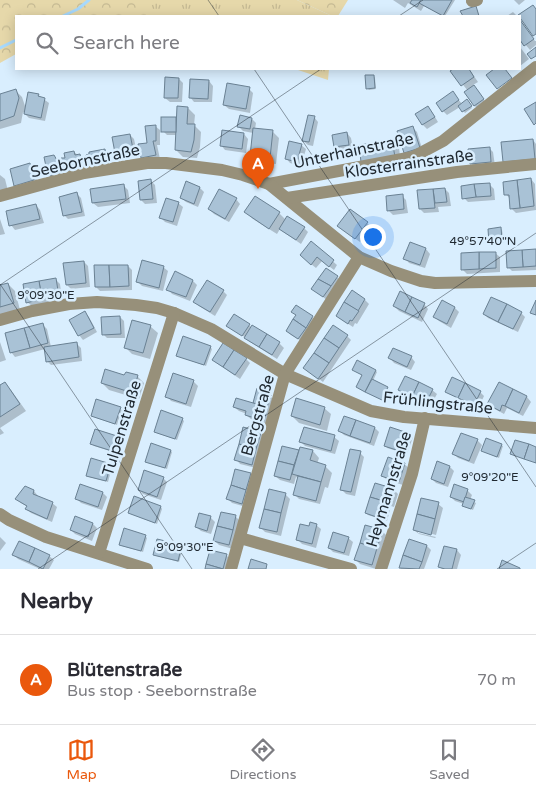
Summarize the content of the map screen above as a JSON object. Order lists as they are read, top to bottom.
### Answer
{
  "streets": {
    "street": [
      "Unterhainstraße",
      "Seebornstraße",
      "Klosterrainstraße",
      "Frühlingstraße",
      "Bergstraße",
      "Tulpenstraße",
      "Heymannstraße"
    ]
  },
  "crossings": [
    ["Unterhainstraße", "Seebornstraße"],
    ["Seebornstraße", "Klosterrainstraße"],
    ["Seebornstraße", "Bergstraße"],
    ["Frühlingstraße", "Bergstraße"],
    ["Frühlingstraße", "Tulpenstraße"],
    ["Frühlingstraße", "Heymannstraße"]
  ],
  "page": {
    "search": "Search here",
    "pins": "A",
    "heading": "Nearby",
    "list": [
      {
        "mark": "A",
        "name": "Blütenstraße",
        "note": "Bus stop · Seebornstraße",
        "value": "70 m"
      }
    ],
    "nav": ["Map", "Directions", "Saved"]
  },
  "coordinates": ["49°57'40\"N", "9°09'30\"E", "9°09'20\"E"]
}
